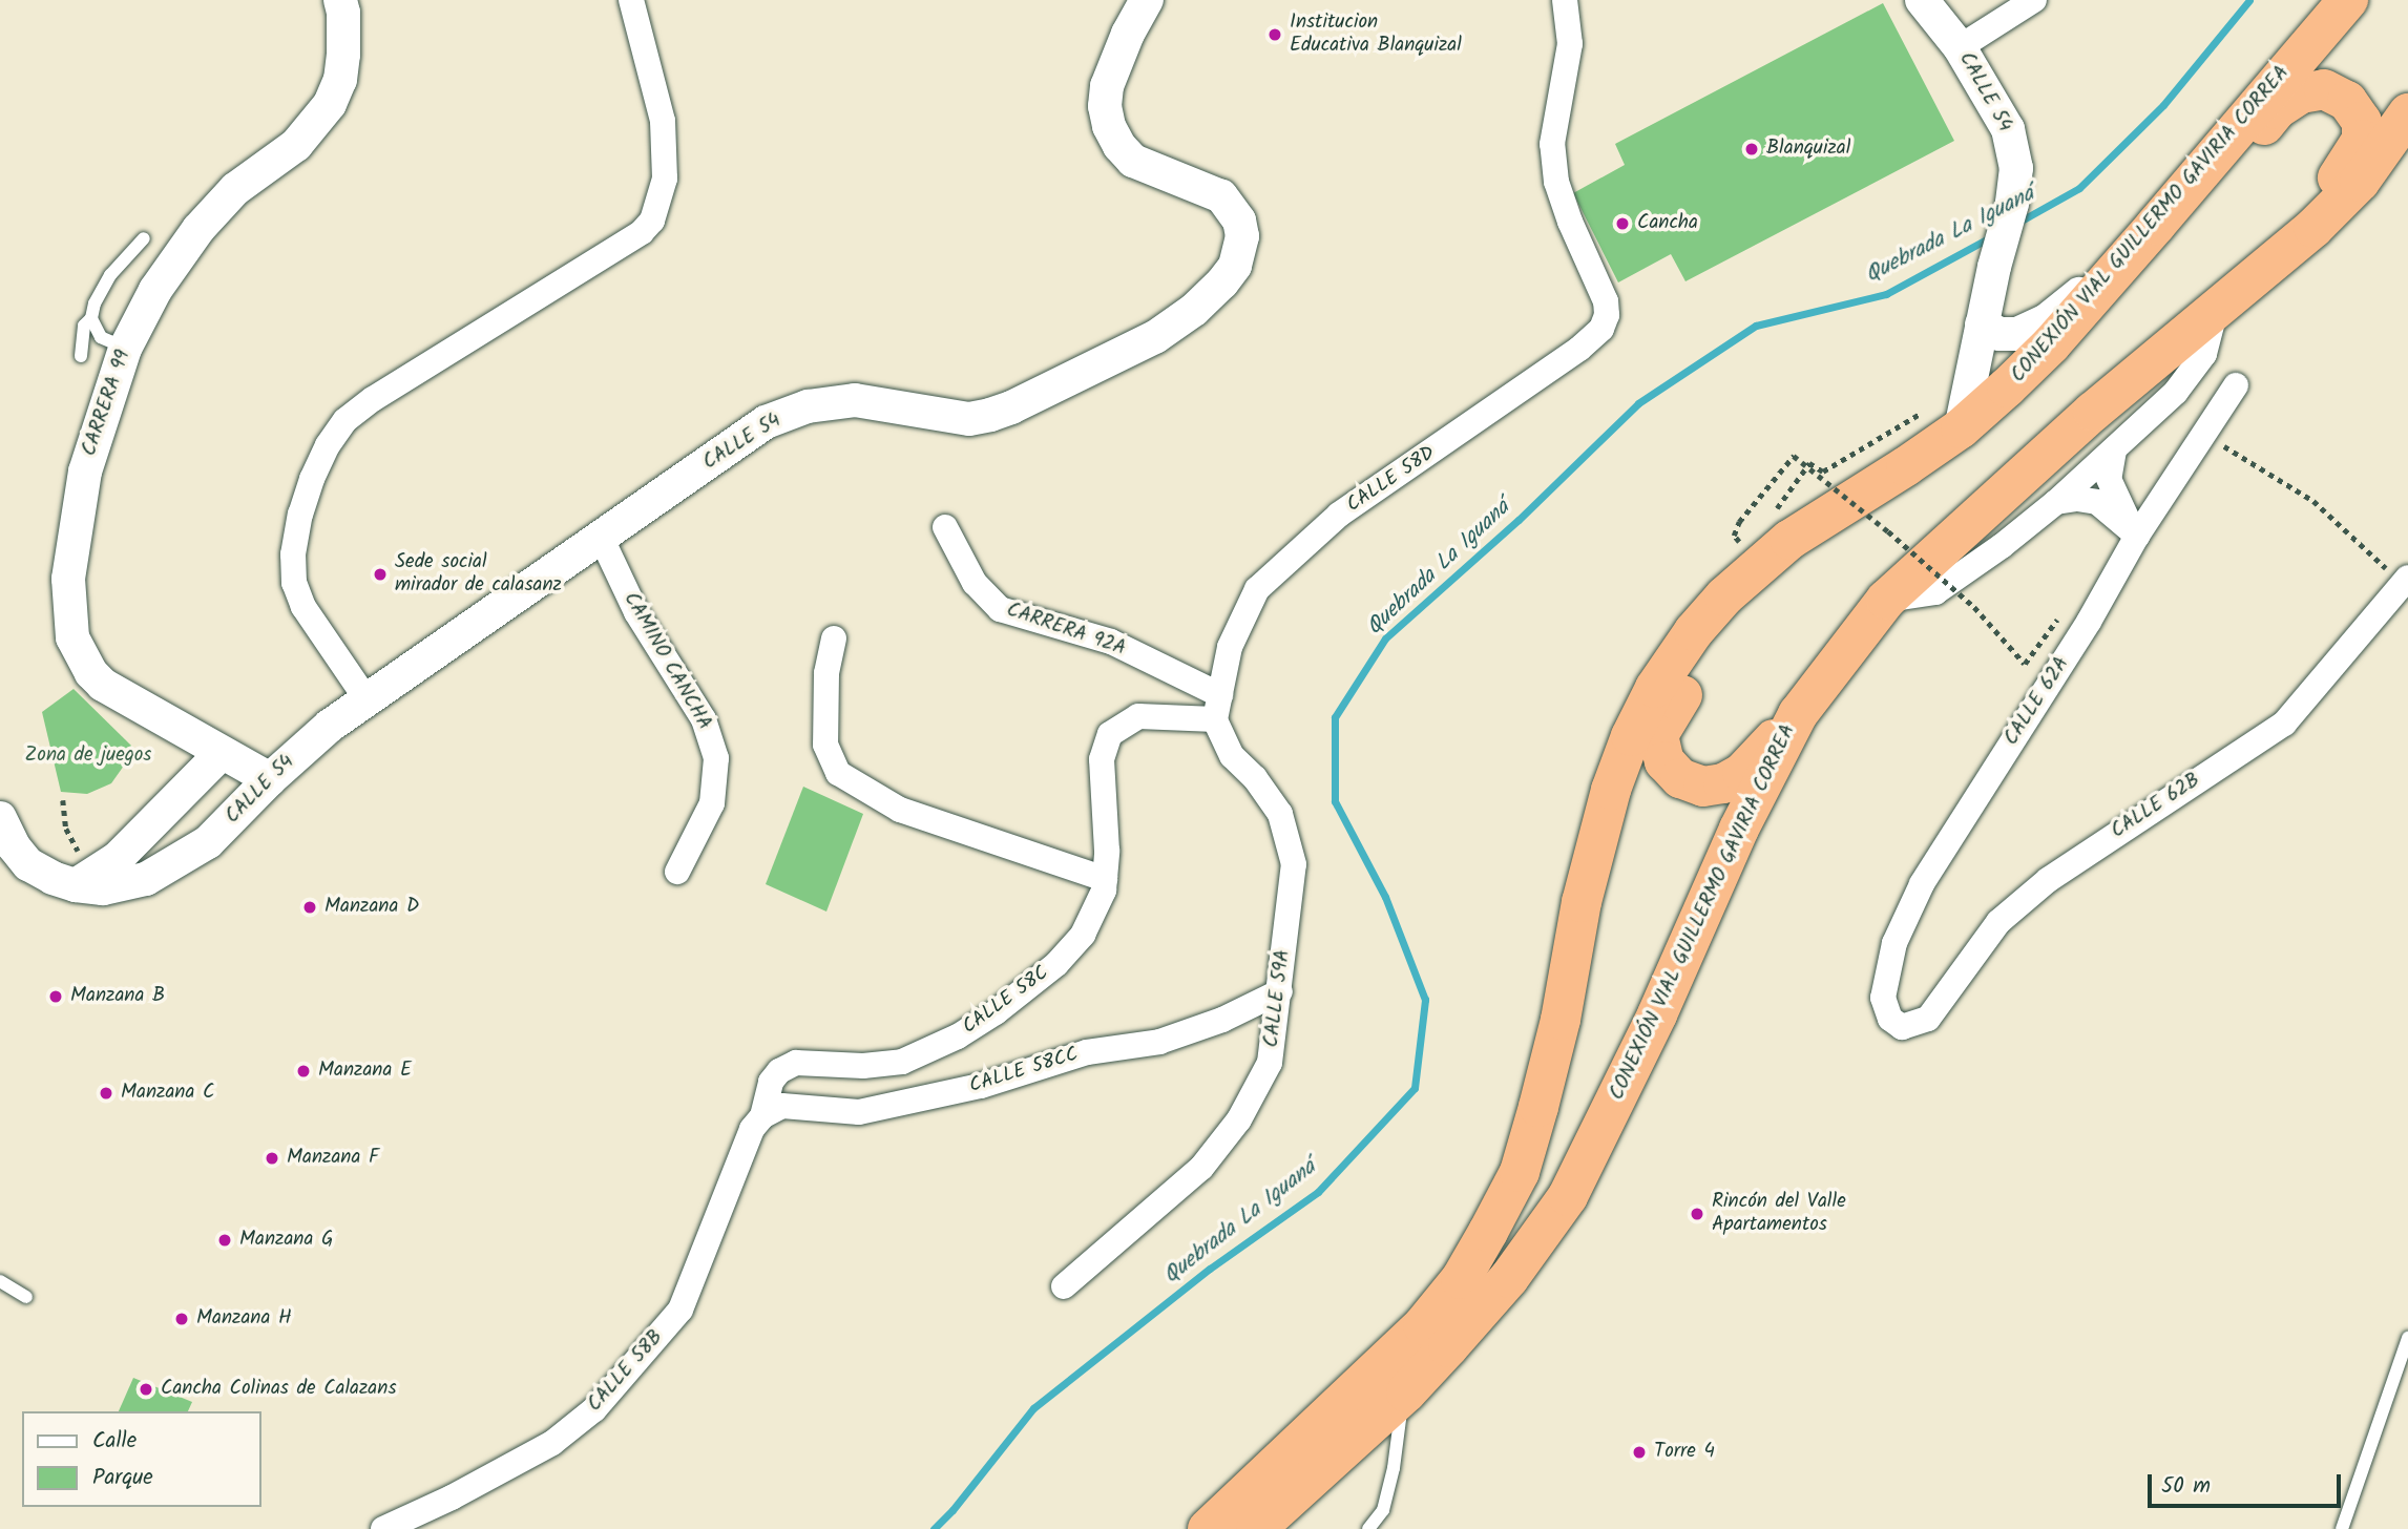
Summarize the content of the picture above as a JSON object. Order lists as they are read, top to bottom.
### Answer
{
  "streets": {
    "highway": ["CONEXIÓN VIAL GUILLERMO GAVIRIA CORREA"],
    "street": [
      "CALLE 54",
      "CARRERA 99",
      "CALLE 58D",
      "CARRERA 92A",
      "CAMINO CANCHA",
      "CALLE 62A",
      "CALLE 62B",
      "CALLE 59A",
      "CALLE 58C",
      "CALLE 58CC",
      "CALLE 58B"
    ]
  },
  "crossings": [
    ["CALLE 54", "CONEXIÓN VIAL GUILLERMO GAVIRIA CORREA"],
    ["CALLE 54", "CARRERA 99"],
    ["CALLE 54", "CAMINO CANCHA"],
    ["CALLE 58D", "CARRERA 92A"],
    ["CALLE 58D", "CALLE 59A"],
    ["CALLE 58D", "CALLE 58C"],
    ["CARRERA 92A", "CALLE 59A"],
    ["CARRERA 92A", "CALLE 58C"],
    ["CALLE 62A", "CALLE 62B"],
    ["CALLE 59A", "CALLE 58C"],
    ["CALLE 59A", "CALLE 58CC"],
    ["CALLE 58C", "CALLE 58CC"],
    ["CALLE 58C", "CALLE 58B"],
    ["CALLE 58CC", "CALLE 58B"]
  ],
  "water": ["Quebrada La Iguaná"],
  "parks": ["Zona de juegos"],
  "places": [
    "Institucion Educativa Blanquizal",
    "Blanquizal",
    "Cancha",
    "Sede social mirador de calasanz",
    "Manzana D",
    "Manzana B",
    "Manzana E",
    "Manzana C",
    "Manzana F",
    "Rincón del Valle Apartamentos",
    "Manzana G",
    "Manzana H",
    "Cancha Colinas de Calazans",
    "Torre 4"
  ],
  "legend": ["Calle", "Parque"],
  "scale_bar": "50 m"
}
